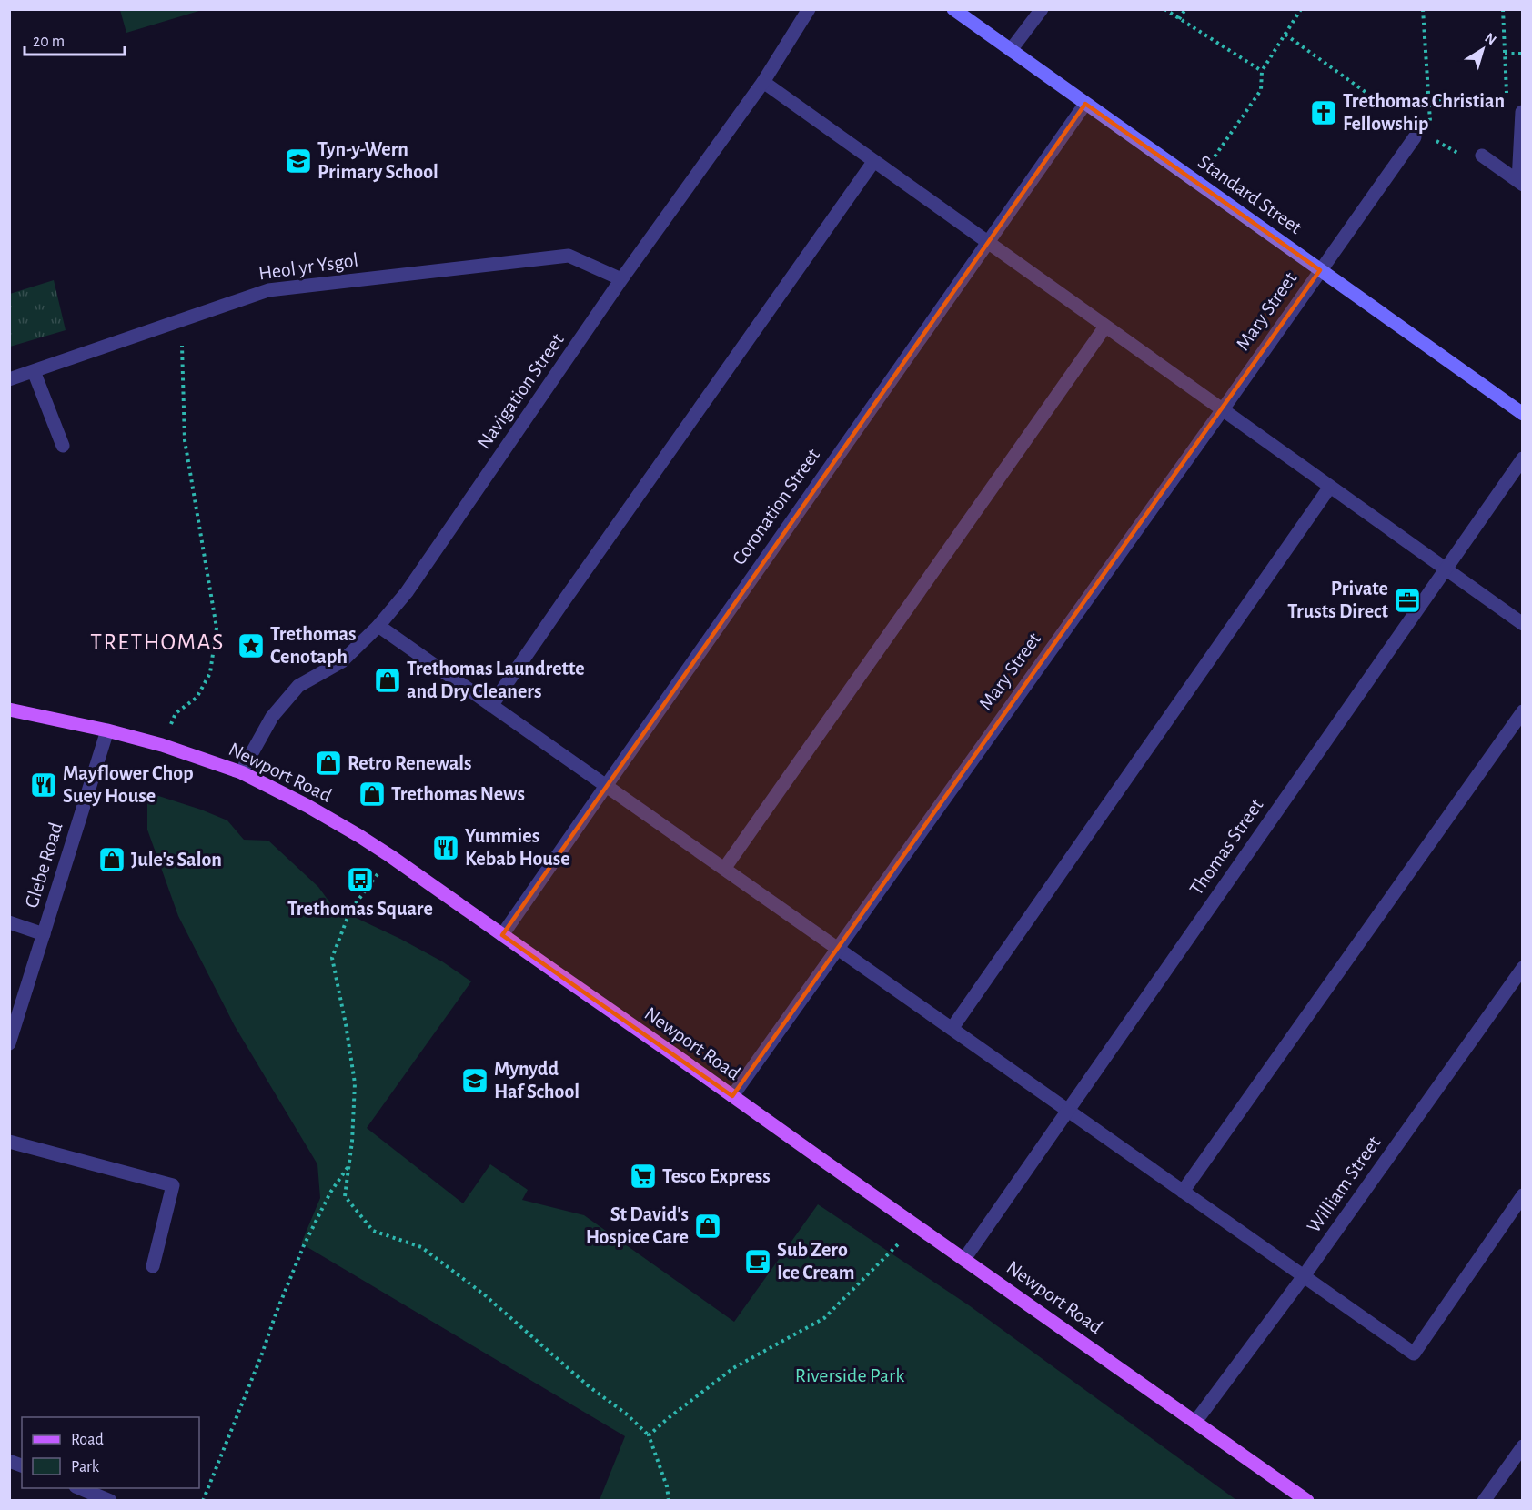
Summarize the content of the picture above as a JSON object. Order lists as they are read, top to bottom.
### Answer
{
  "streets": {
    "main road": ["Newport Road"],
    "street": [
      "Standard Street",
      "Heol yr Ysgol",
      "Mary Street",
      "Navigation Street",
      "Coronation Street",
      "Thomas Street",
      "Glebe Road",
      "William Street"
    ]
  },
  "crossings": [
    ["Standard Street", "Mary Street"],
    ["Standard Street", "Coronation Street"],
    ["Heol yr Ysgol", "Navigation Street"],
    ["Mary Street", "Newport Road"],
    ["Navigation Street", "Newport Road"],
    ["Coronation Street", "Newport Road"],
    ["Newport Road", "Thomas Street"],
    ["Newport Road", "Glebe Road"],
    ["Newport Road", "William Street"]
  ],
  "districts": ["TRETHOMAS"],
  "parks": ["Riverside Park"],
  "places": {
    "church": ["Trethomas Christian Fellowship"],
    "school or university": ["Tyn-y-Wern Primary School", "Mynydd Haf School"],
    "office": ["Private Trusts Direct"],
    "place": ["Trethomas Cenotaph"],
    "shop": [
      "Trethomas Laundrette and Dry Cleaners",
      "Retro Renewals",
      "Trethomas News",
      "Jule's Salon",
      "St David's Hospice Care"
    ],
    "restaurant": ["Mayflower Chop Suey House", "Yummies Kebab House"],
    "bus stop": ["Trethomas Square"],
    "supermarket": ["Tesco Express"],
    "cafe": ["Sub Zero Ice Cream"]
  },
  "legend": ["Road", "Park"],
  "scale_bar": "20 m",
  "north": "top right"
}
